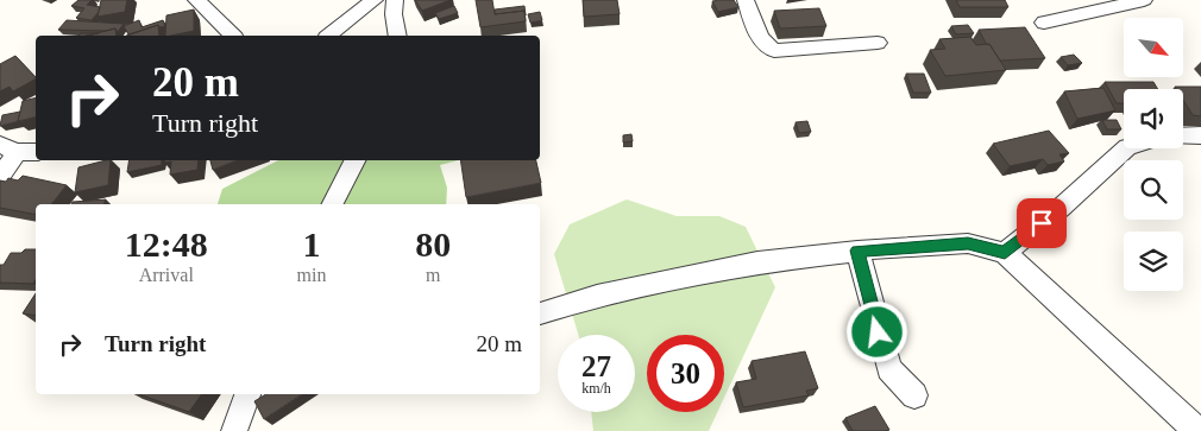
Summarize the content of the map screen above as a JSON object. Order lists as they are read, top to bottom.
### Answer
{
  "north": "bottom right",
  "page": {
    "turn": ["20 m", "Turn right"],
    "eta": [
      "12:48",
      "Arrival",
      "1",
      "min",
      "80",
      "m"
    ],
    "list": [
      {
        "name": "Turn right",
        "value": "20 m"
      }
    ],
    "speed": "27 km/h",
    "limit": "30"
  }
}
